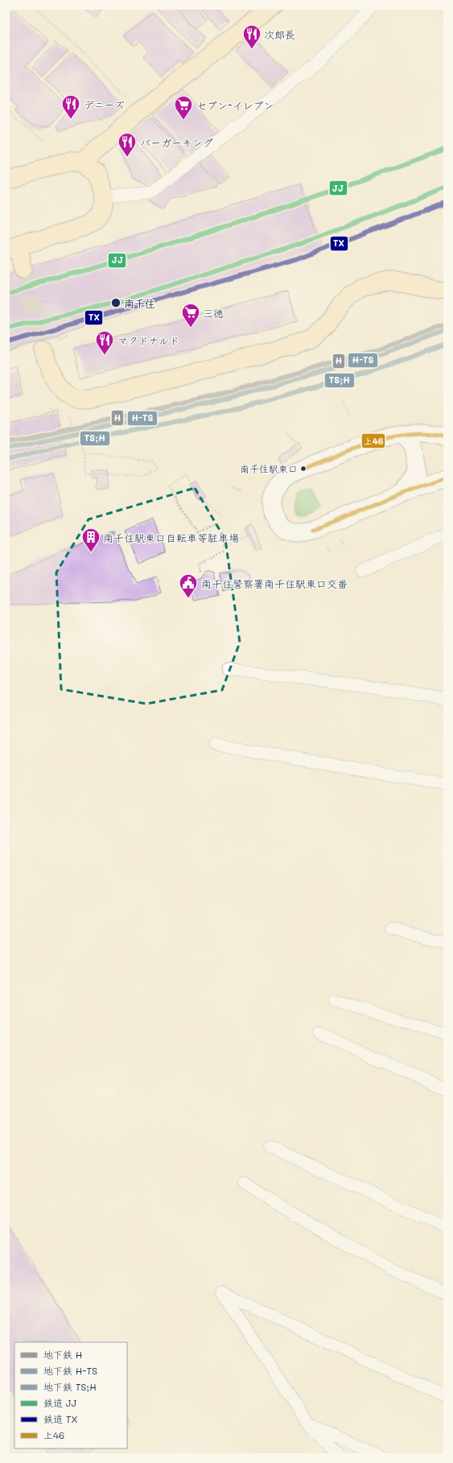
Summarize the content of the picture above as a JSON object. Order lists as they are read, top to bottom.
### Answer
{
  "places": {
    "restaurant": [
      "次郎長",
      "デニーズ",
      "バーガーキング",
      "マクドナルド"
    ],
    "supermarket": ["セブン-イレブン", "三徳"],
    "other": ["南千住", "南千住駅東口"],
    "building": ["南千住駅東口自転車等駐車場"],
    "public building": ["南千住警察署南千住駅東口交番"]
  },
  "lines": [
    "rail line JJ",
    "rail line TX",
    "metro line H",
    "metro line H-TS",
    "metro line TS;H",
    "transit line 上46"
  ],
  "legend": [
    "地下鉄 H",
    "地下鉄 H-TS",
    "地下鉄 TS;H",
    "鉄道 JJ",
    "鉄道 TX",
    "上46"
  ]
}
